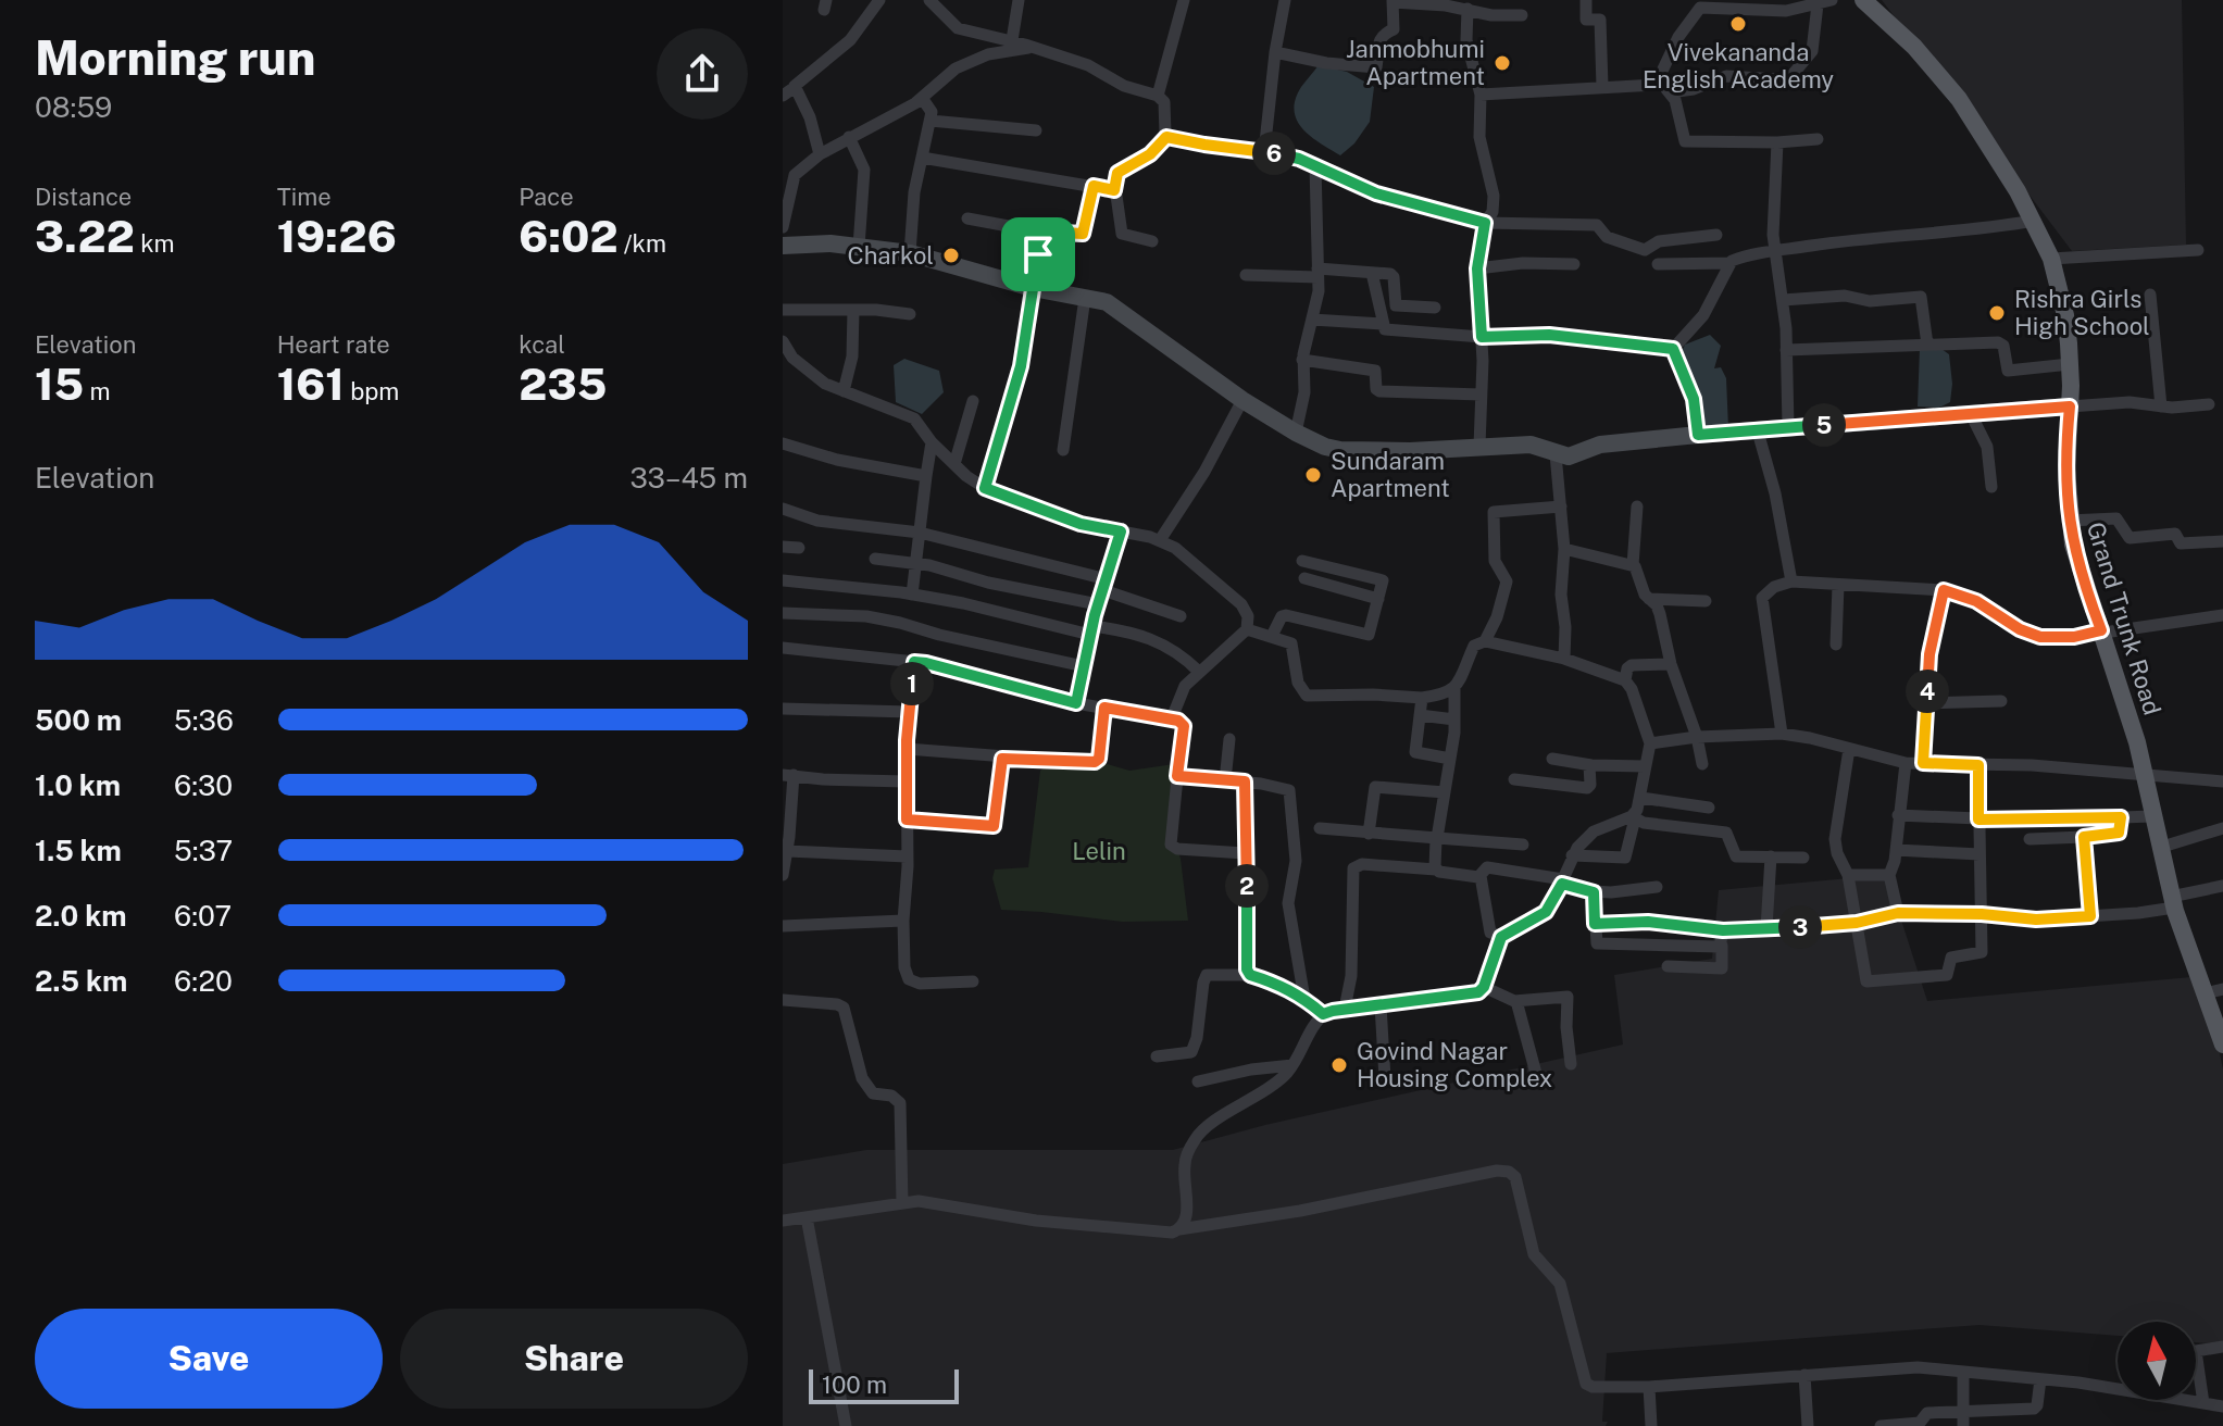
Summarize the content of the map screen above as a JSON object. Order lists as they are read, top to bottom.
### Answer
{
  "streets": {
    "main road": ["Grand Trunk Road"]
  },
  "parks": ["Lelin"],
  "places": [
    "Vivekananda English Academy",
    "Janmobhumi Apartment",
    "Charkol",
    "Rishra Girls High School",
    "Sundaram Apartment",
    "Govind Nagar Housing Complex"
  ],
  "scale_bar": "100 m",
  "north": "top",
  "page": {
    "heading": ["Morning run", "08:59"],
    "pins": [
      "6",
      "5",
      "1",
      "4",
      "2",
      "3"
    ],
    "stats": [
      ["Distance", "3.22 km"],
      ["Time", "19:26"],
      ["Pace", "6:02 /km"],
      ["Elevation", "15 m"],
      ["Heart rate", "161 bpm"],
      ["kcal", "235"]
    ],
    "chart": ["Elevation", "33–45 m"],
    "list": [
      {
        "name": "500 m",
        "note": "5:36"
      },
      {
        "name": "1.0 km",
        "note": "6:30"
      },
      {
        "name": "1.5 km",
        "note": "5:37"
      },
      {
        "name": "2.0 km",
        "note": "6:07"
      },
      {
        "name": "2.5 km",
        "note": "6:20"
      }
    ],
    "buttons": ["Save", "Share"],
    "scale": "100 m"
  }
}
